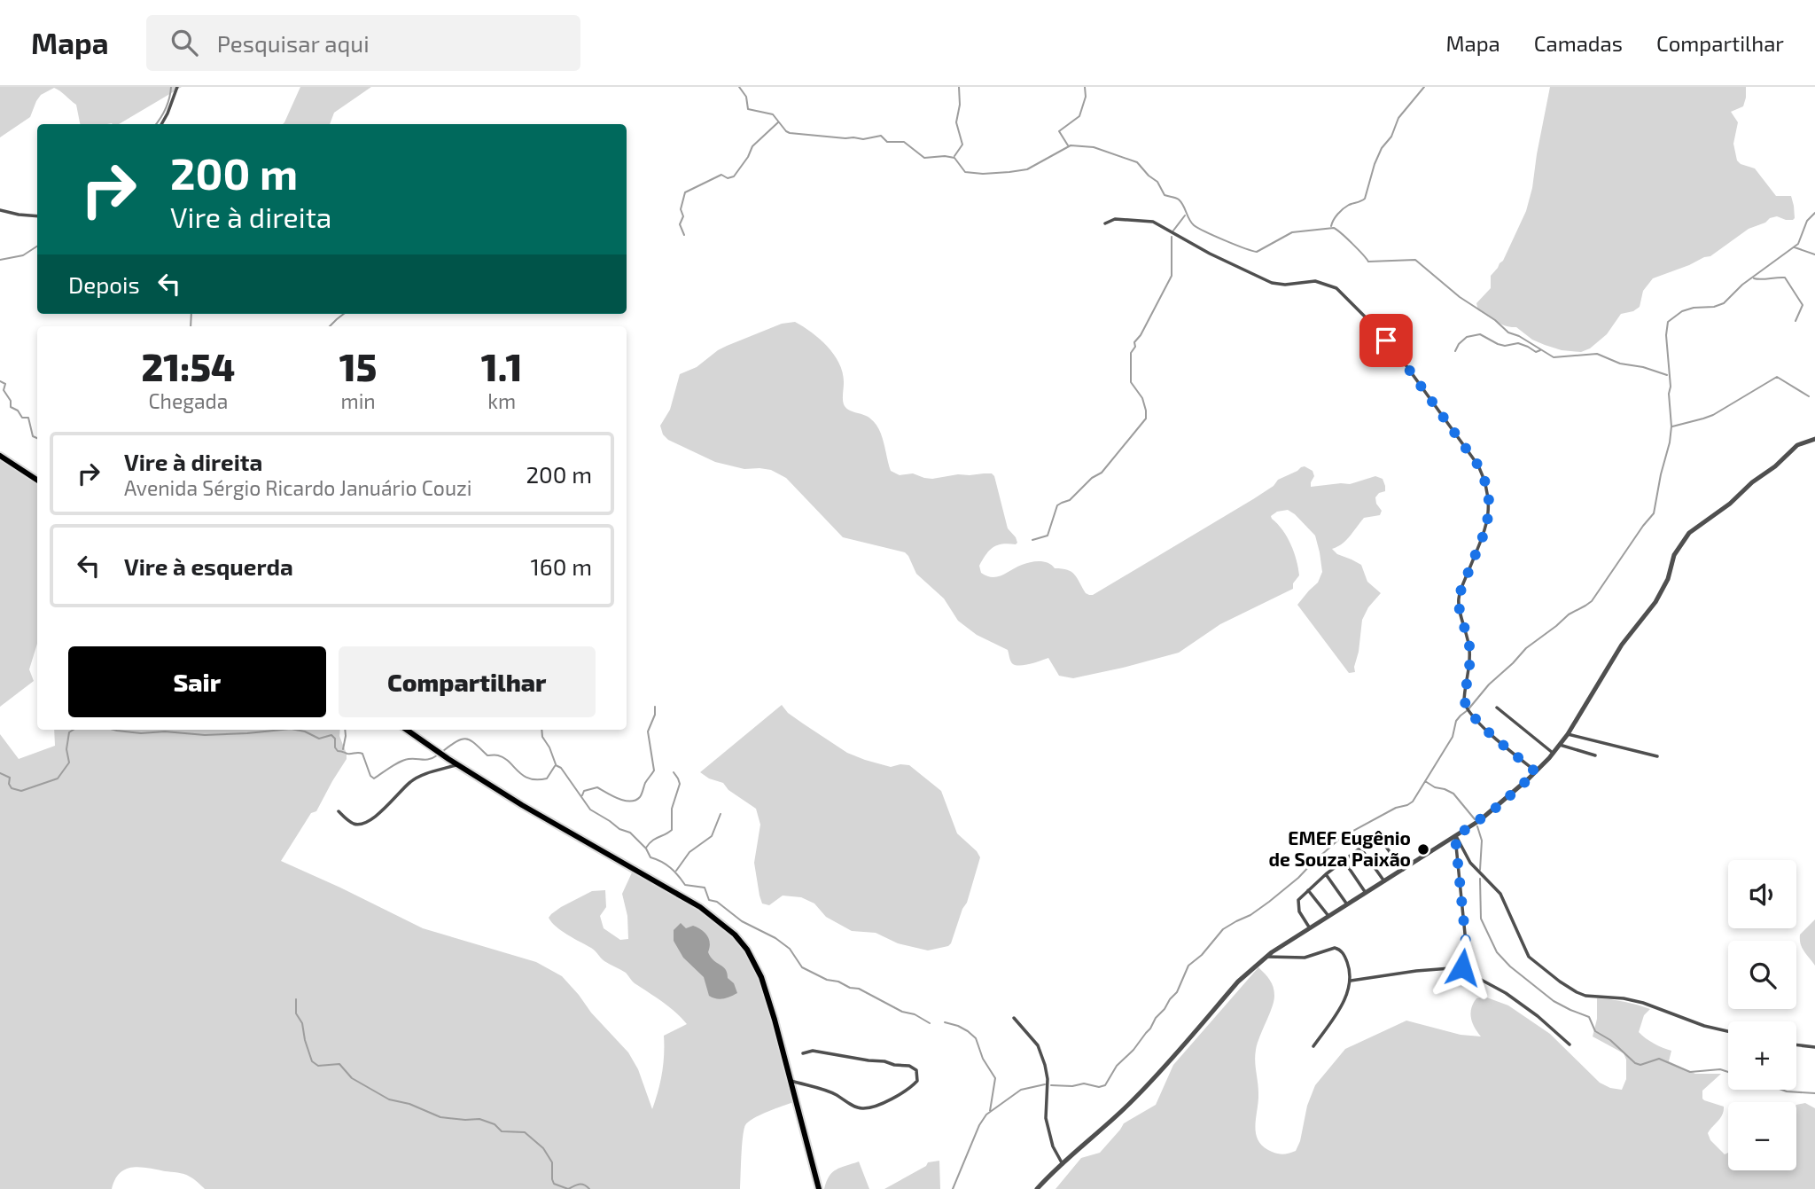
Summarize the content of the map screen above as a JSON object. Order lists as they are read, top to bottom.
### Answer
{
  "places": ["EMEF Eugênio de Souza Paixão"],
  "page": {
    "header": "Mapa",
    "search": "Pesquisar aqui",
    "nav": ["Mapa", "Camadas", "Compartilhar"],
    "turn": ["200 m", "Vire à direita"],
    "then": "Depois",
    "eta": [
      "21:54",
      "Chegada",
      "15",
      "min",
      "1.1",
      "km"
    ],
    "list": [
      {
        "name": "Vire à direita",
        "note": "Avenida Sérgio Ricardo Januário Couzi",
        "value": "200 m"
      },
      {
        "name": "Vire à esquerda",
        "value": "160 m"
      }
    ],
    "buttons": ["Sair", "Compartilhar"],
    "map_buttons": ["+", "−"]
  }
}
